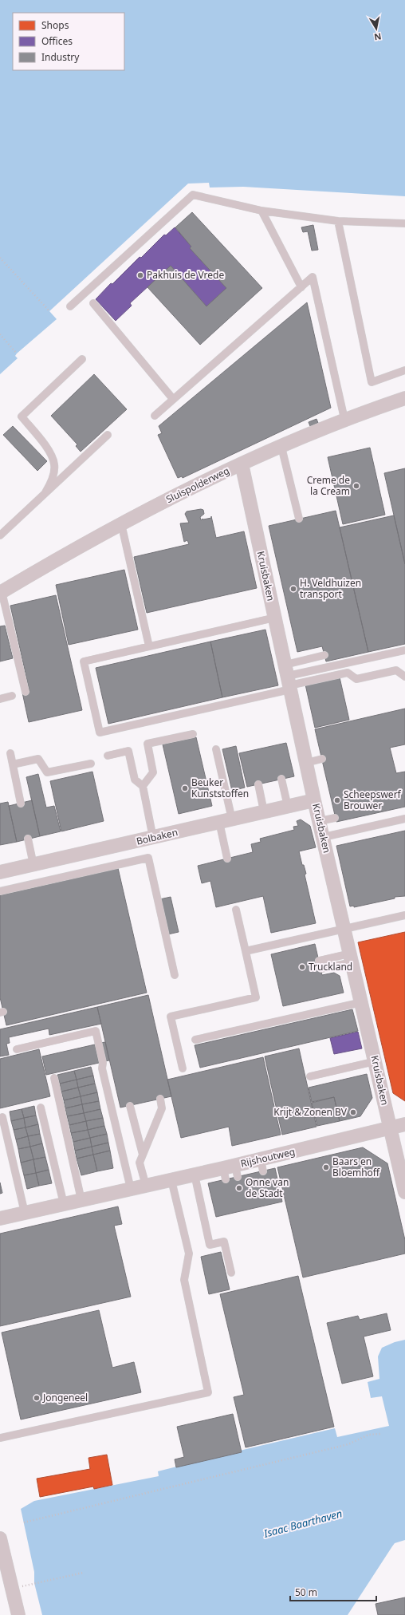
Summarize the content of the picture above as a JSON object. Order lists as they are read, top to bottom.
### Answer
{
  "streets": {
    "street": [
      "Sluispolderweg",
      "Kruisbaken",
      "Bolbaken",
      "Rijshoutweg"
    ]
  },
  "crossings": [
    ["Sluispolderweg", "Kruisbaken"],
    ["Kruisbaken", "Bolbaken"],
    ["Kruisbaken", "Rijshoutweg"]
  ],
  "water": ["Isaac Baarthaven"],
  "places": [
    "Pakhuis de Vrede",
    "Creme de la Cream",
    "H. Veldhuizen transport",
    "Beuker Kunststoffen",
    "Scheepswerf Brouwer",
    "Truckland",
    "Krijt & Zonen BV",
    "Baars en Bloemhoff",
    "Onne van de Stadt",
    "Jongeneel"
  ],
  "legend": ["Shops", "Offices", "Industry"],
  "scale_bar": "50 m",
  "north": "bottom"
}
